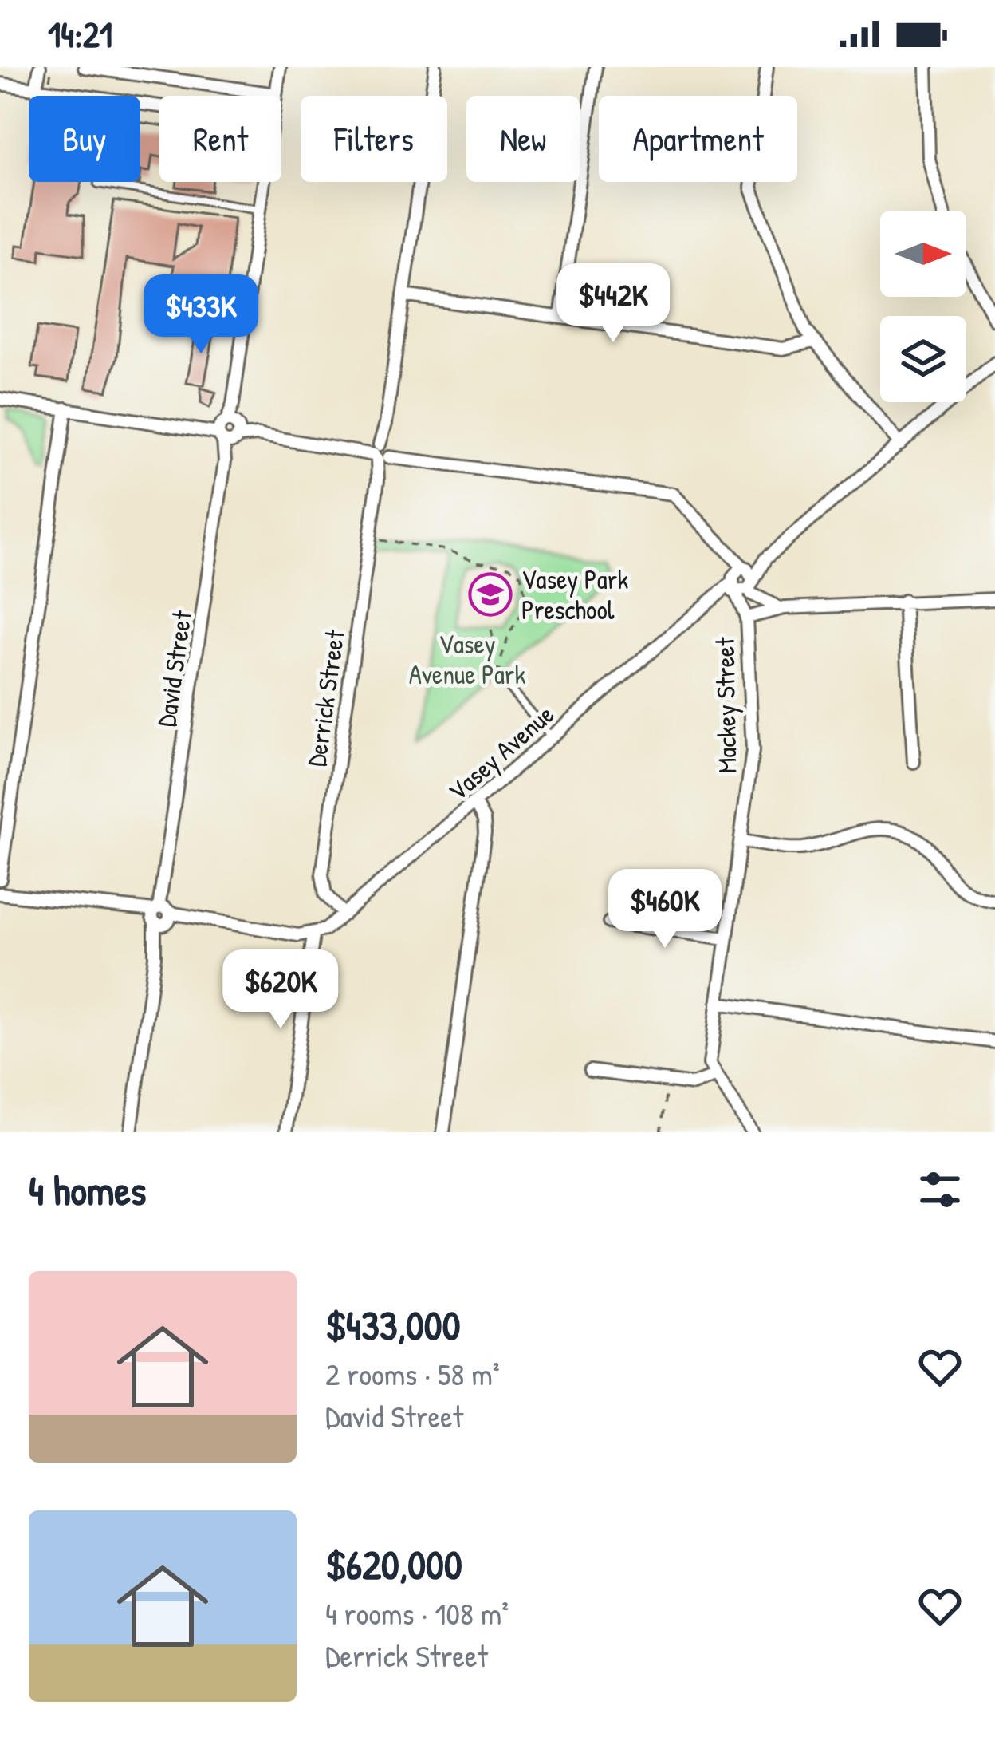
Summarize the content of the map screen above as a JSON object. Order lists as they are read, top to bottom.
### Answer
{
  "streets": {
    "street": [
      "David Street",
      "Derrick Street",
      "Mackey Street",
      "Vasey Avenue"
    ]
  },
  "crossings": [
    ["Derrick Street", "Vasey Avenue"],
    ["Mackey Street", "Vasey Avenue"]
  ],
  "parks": ["Vasey Avenue Park"],
  "places": {
    "school or university": ["Vasey Park Preschool"]
  },
  "north": "right",
  "page": {
    "status": "14:21",
    "chip": [
      "Buy",
      "Rent",
      "Filters",
      "New",
      "Apartment"
    ],
    "price": [
      "$442K",
      "$433K",
      "$460K",
      "$620K"
    ],
    "heading": "4 homes",
    "list": [
      {
        "name": "$433,000",
        "note": "2 rooms · 58 m² · David Street"
      },
      {
        "name": "$620,000",
        "note": "4 rooms · 108 m² · Derrick Street"
      }
    ]
  }
}
